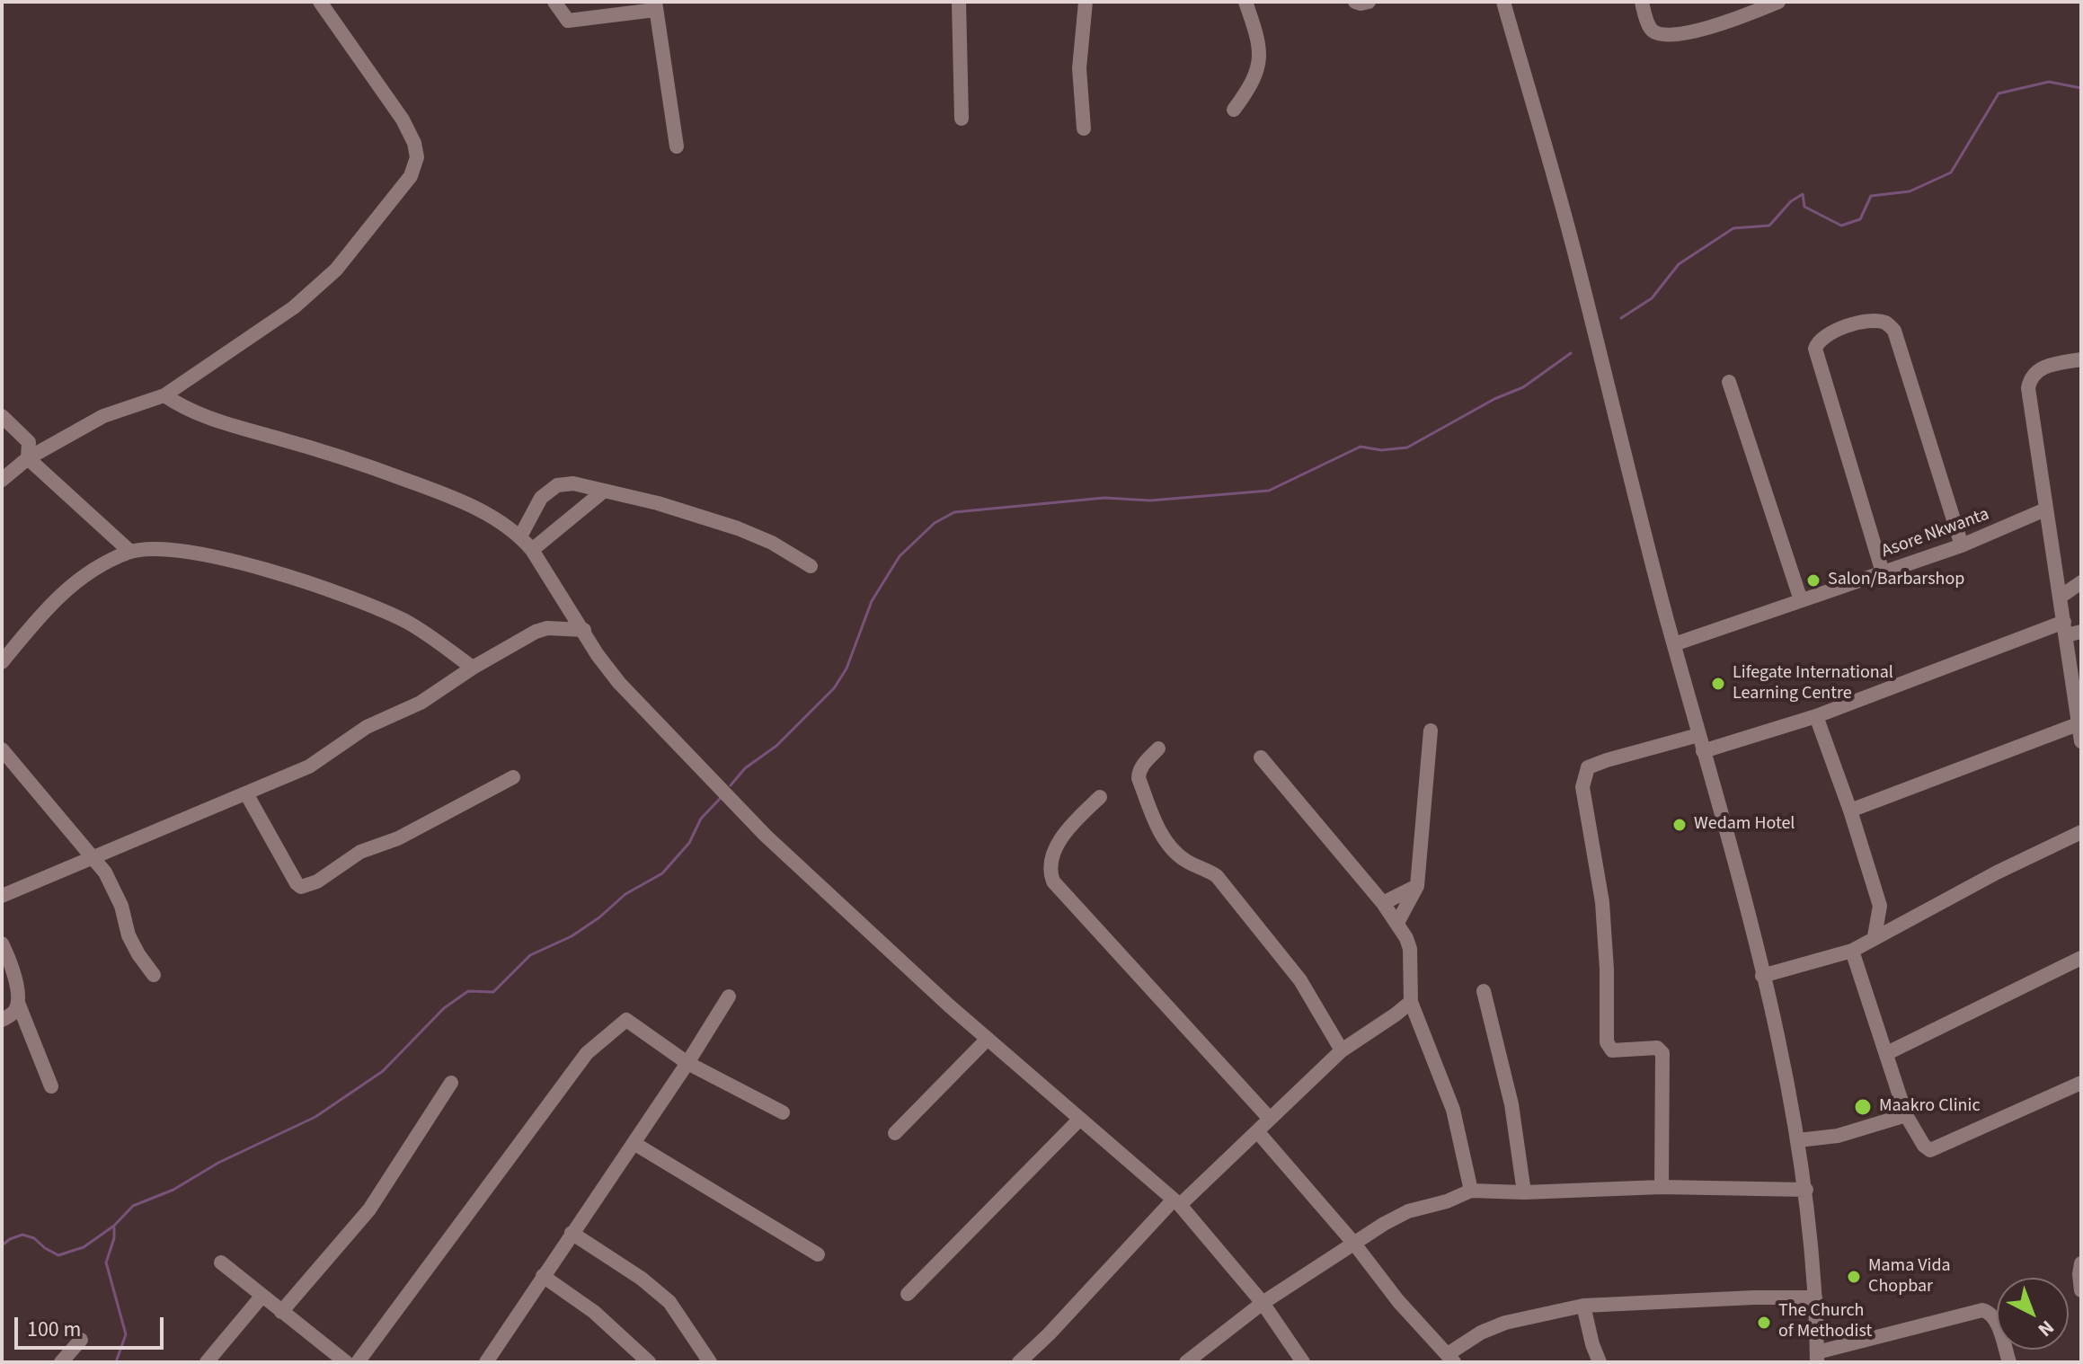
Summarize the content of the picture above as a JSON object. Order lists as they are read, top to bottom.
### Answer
{
  "streets": {
    "street": ["Asore Nkwanta"]
  },
  "places": [
    "Salon/Barbarshop",
    "Lifegate International Learning Centre",
    "Wedam Hotel",
    "Maakro Clinic",
    "Mama Vida Chopbar",
    "The Church of Methodist"
  ],
  "scale_bar": "100 m",
  "north": "bottom right"
}
